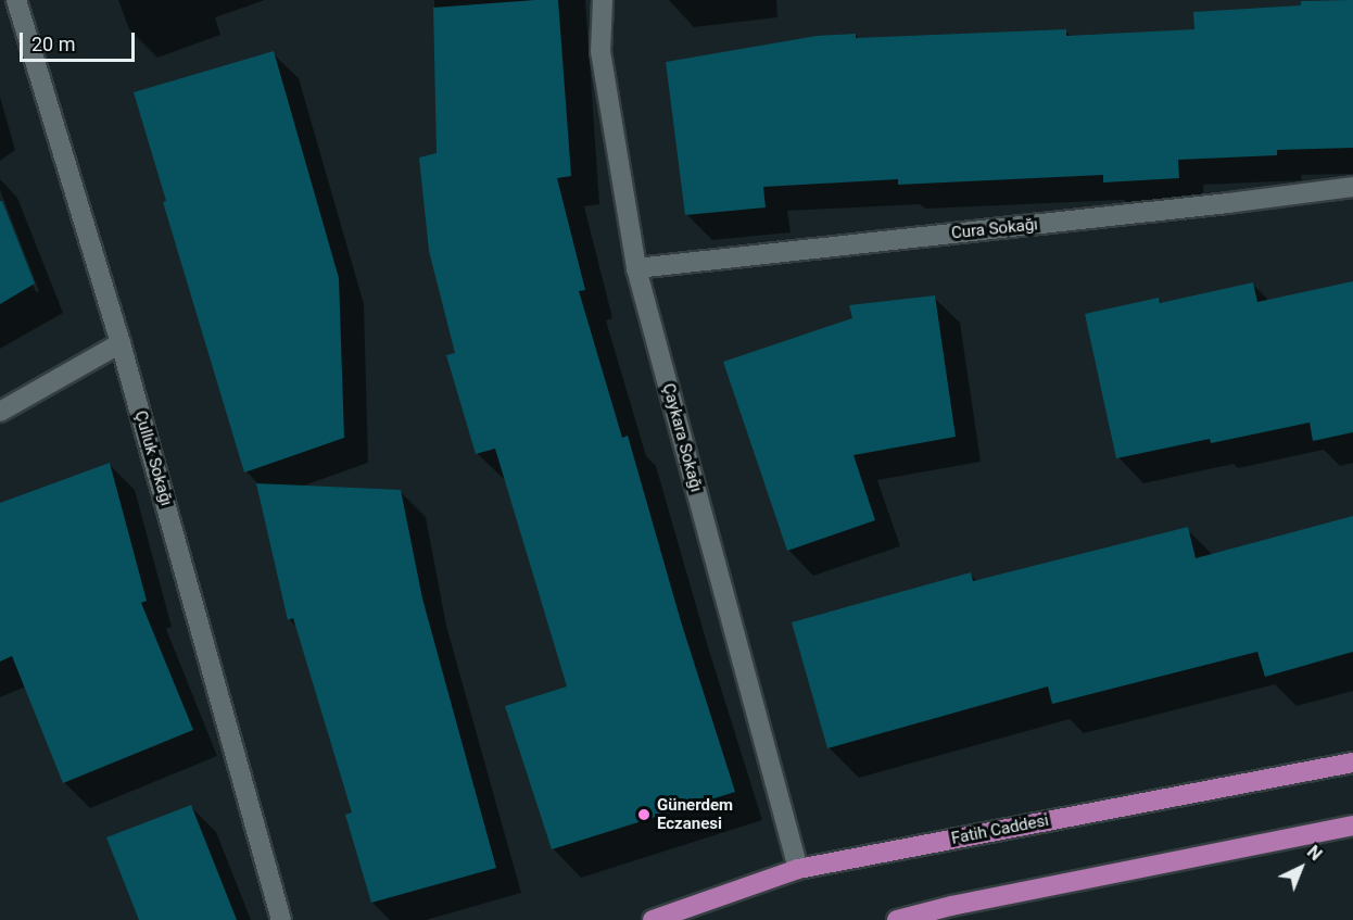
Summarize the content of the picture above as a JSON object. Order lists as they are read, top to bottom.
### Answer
{
  "streets": {
    "main road": ["Fatih Caddesi"],
    "street": ["Cura Sokağı", "Çaykara Sokağı", "Çulluk Sokağı"]
  },
  "crossings": [
    ["Cura Sokağı", "Çaykara Sokağı"],
    ["Çaykara Sokağı", "Fatih Caddesi"]
  ],
  "places": ["Günerdem Eczanesi"],
  "scale_bar": "20 m",
  "north": "top right"
}
